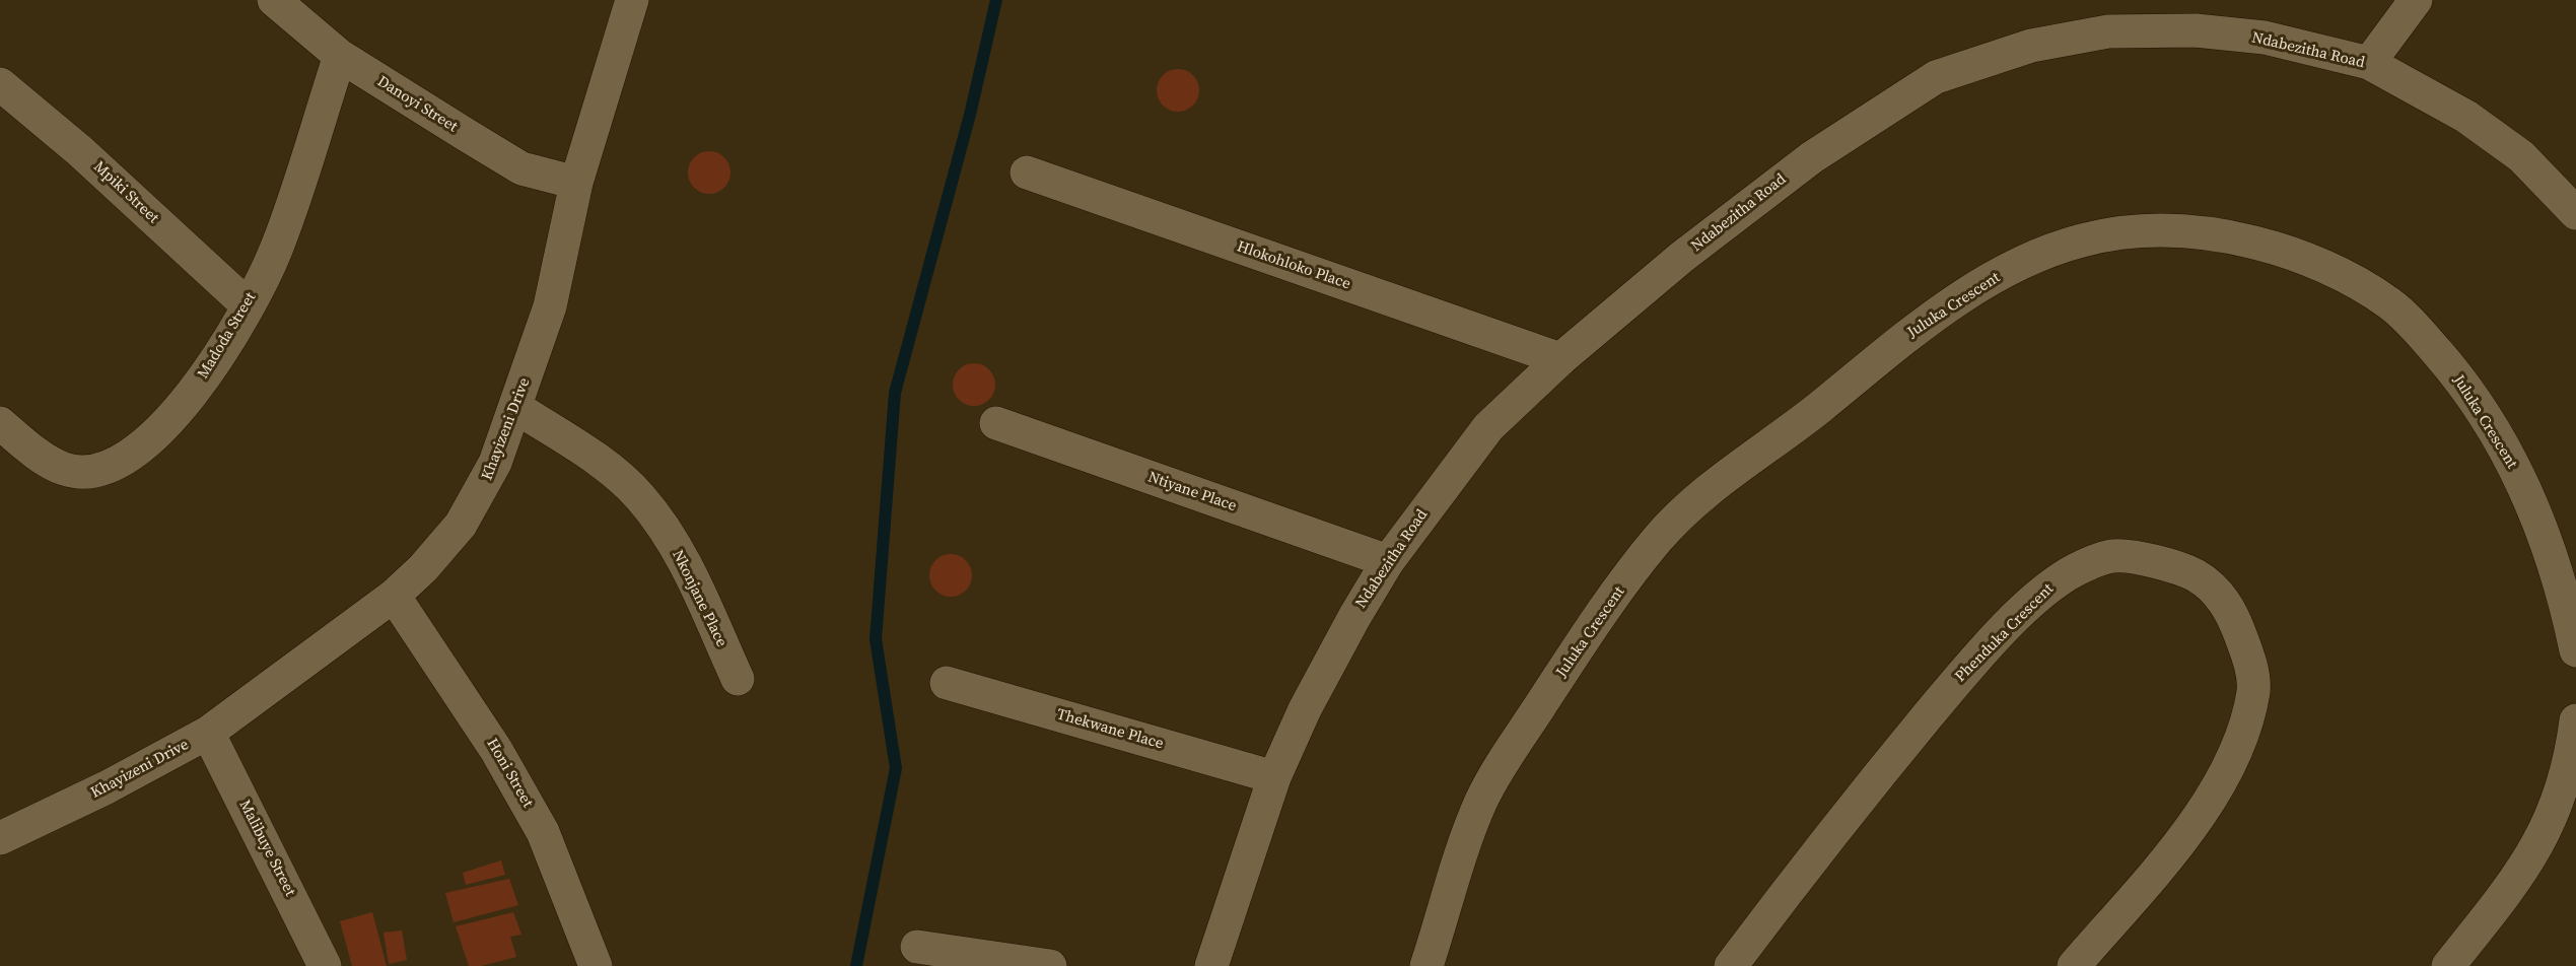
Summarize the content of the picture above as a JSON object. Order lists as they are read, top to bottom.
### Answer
{
  "streets": {
    "street": [
      "Ndabezitha Road",
      "Danoyi Street",
      "Mpiki Street",
      "Hlokohloko Place",
      "Juluka Crescent",
      "Madoda Street",
      "Khayizeni Drive",
      "Ntiyane Place",
      "Nkonjane Place",
      "Phenduka Crescent",
      "Thekwane Place",
      "Honi Street",
      "Malibuye Street"
    ]
  },
  "crossings": [
    ["Ndabezitha Road", "Hlokohloko Place"],
    ["Ndabezitha Road", "Ntiyane Place"],
    ["Ndabezitha Road", "Thekwane Place"],
    ["Danoyi Street", "Madoda Street"],
    ["Danoyi Street", "Khayizeni Drive"],
    ["Mpiki Street", "Madoda Street"],
    ["Khayizeni Drive", "Nkonjane Place"],
    ["Khayizeni Drive", "Honi Street"],
    ["Khayizeni Drive", "Malibuye Street"]
  ]
}
